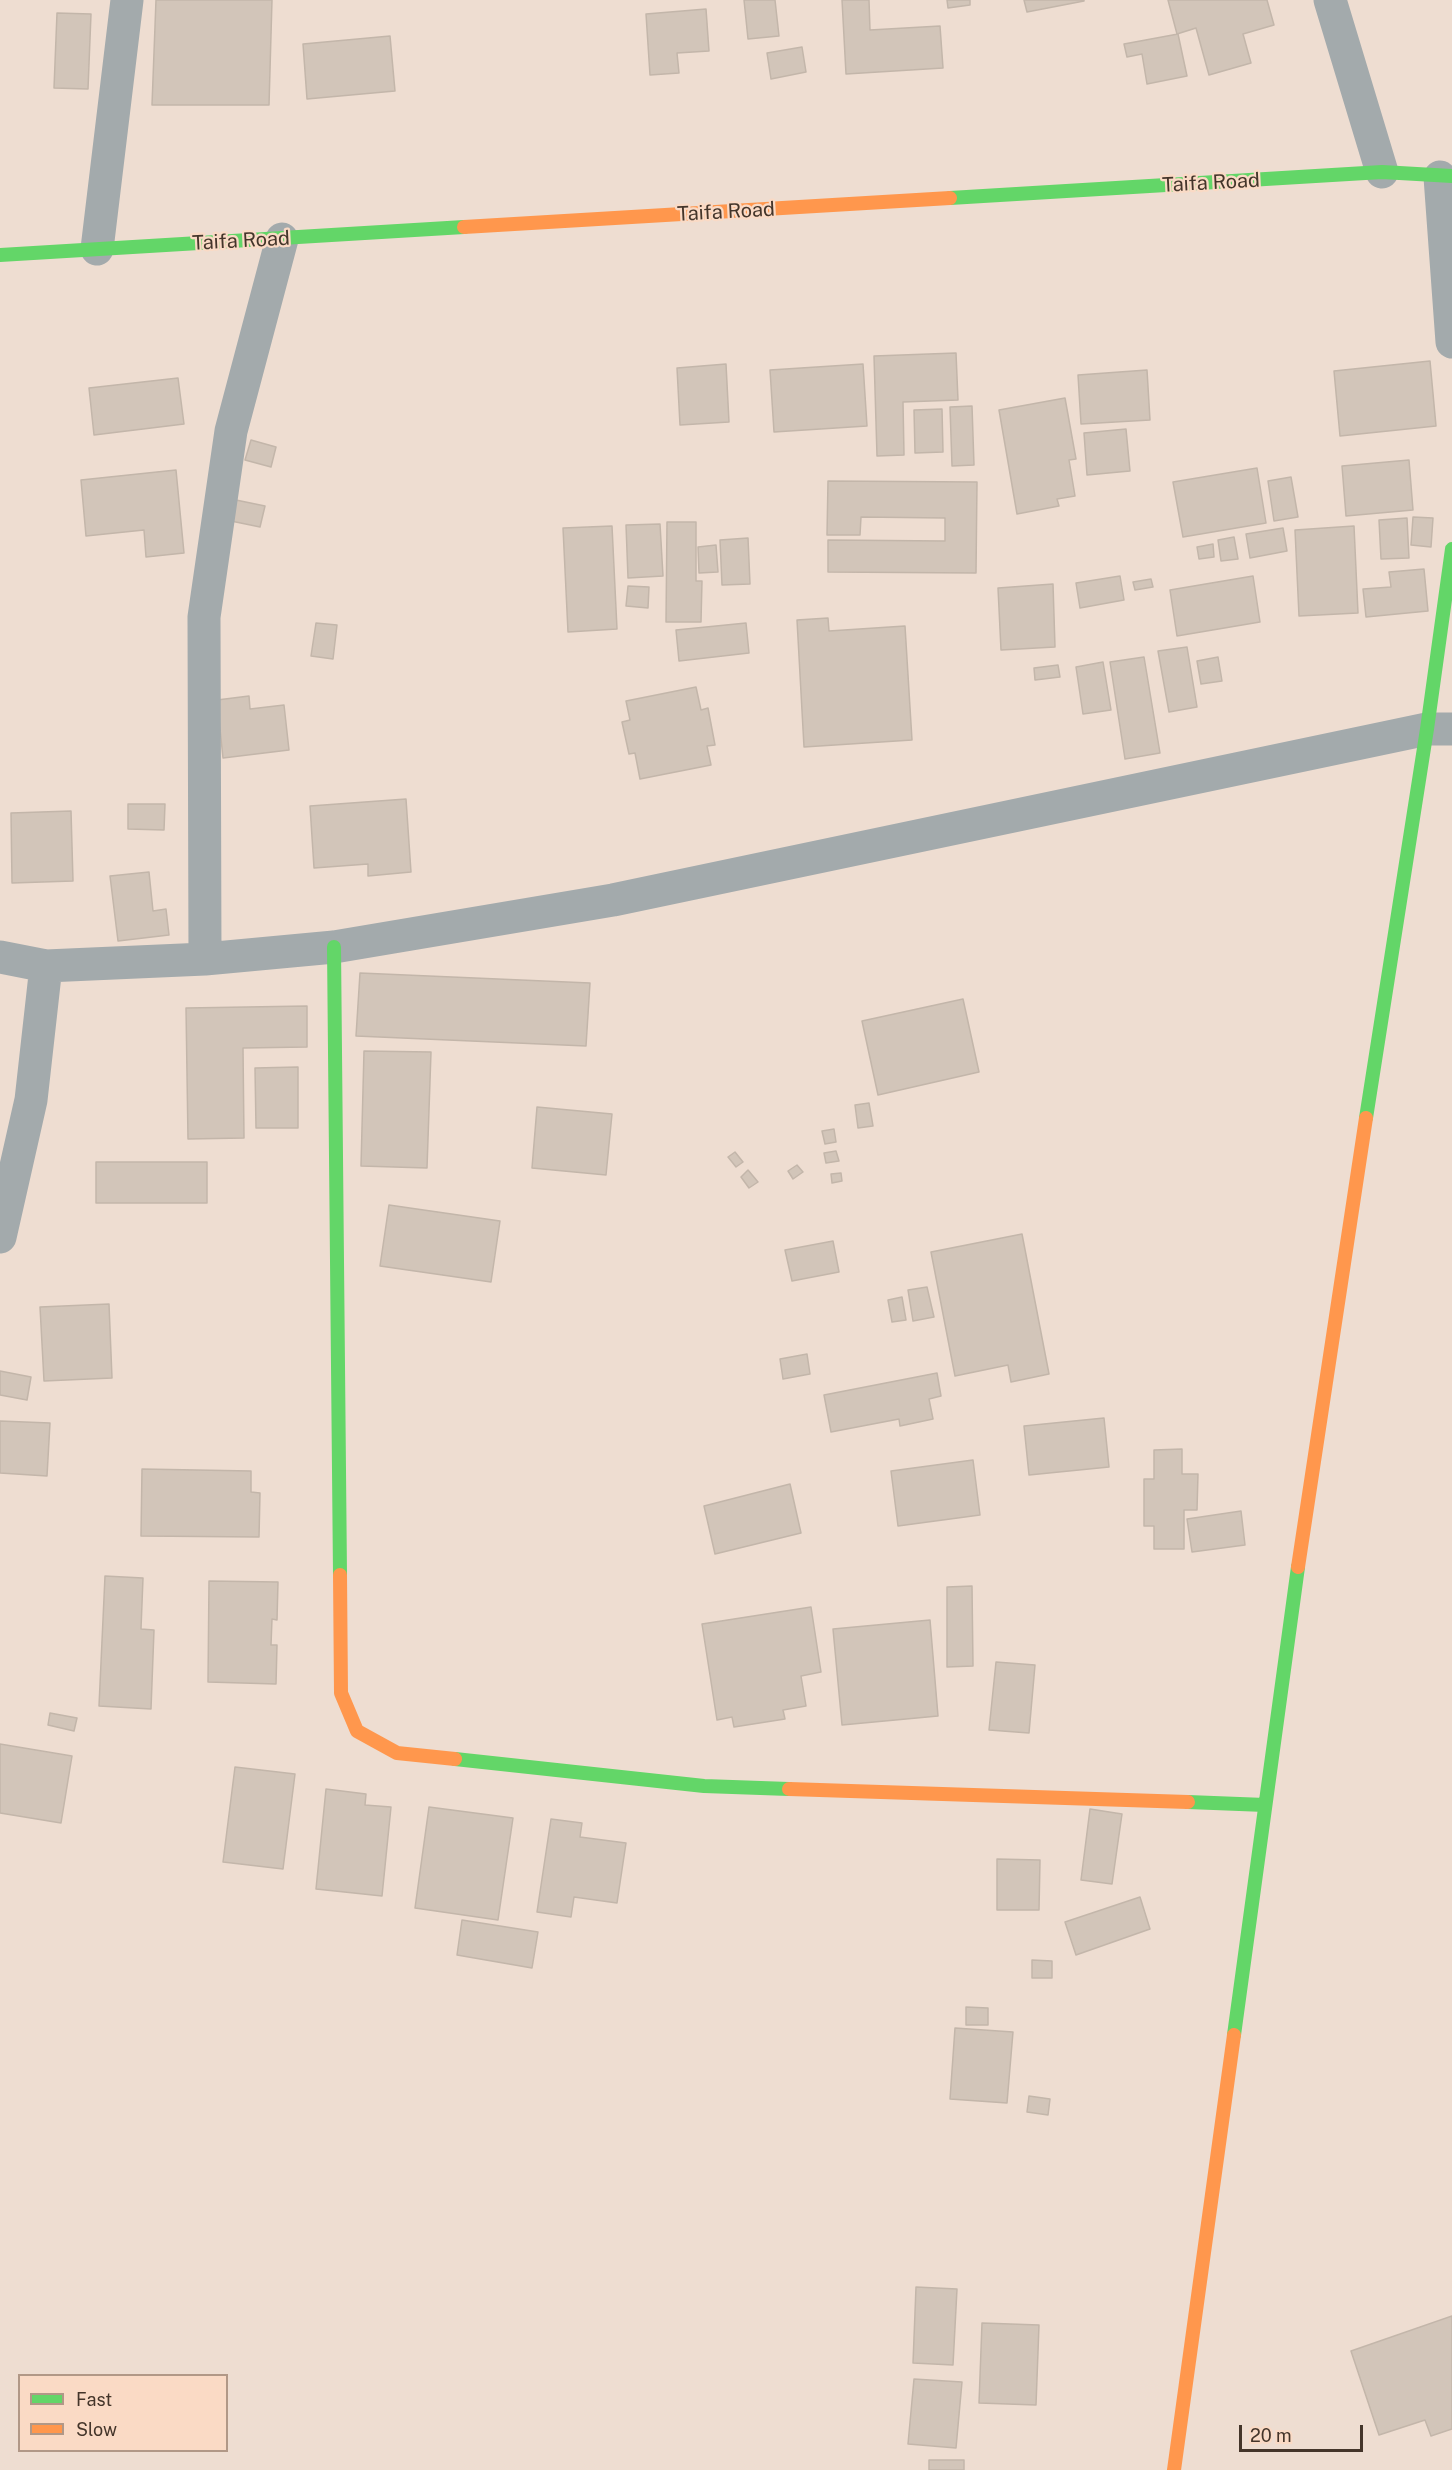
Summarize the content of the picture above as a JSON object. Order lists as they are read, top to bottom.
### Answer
{
  "streets": {
    "main road": ["Taifa Road"]
  },
  "legend": ["Fast", "Slow"],
  "scale_bar": "20 m"
}
